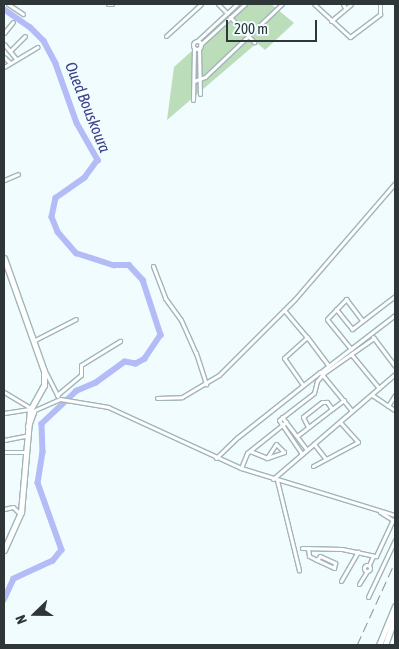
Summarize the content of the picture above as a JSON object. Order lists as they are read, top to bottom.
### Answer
{
  "water": ["Oued Bouskoura"],
  "scale_bar": "200 m",
  "north": "left"
}
